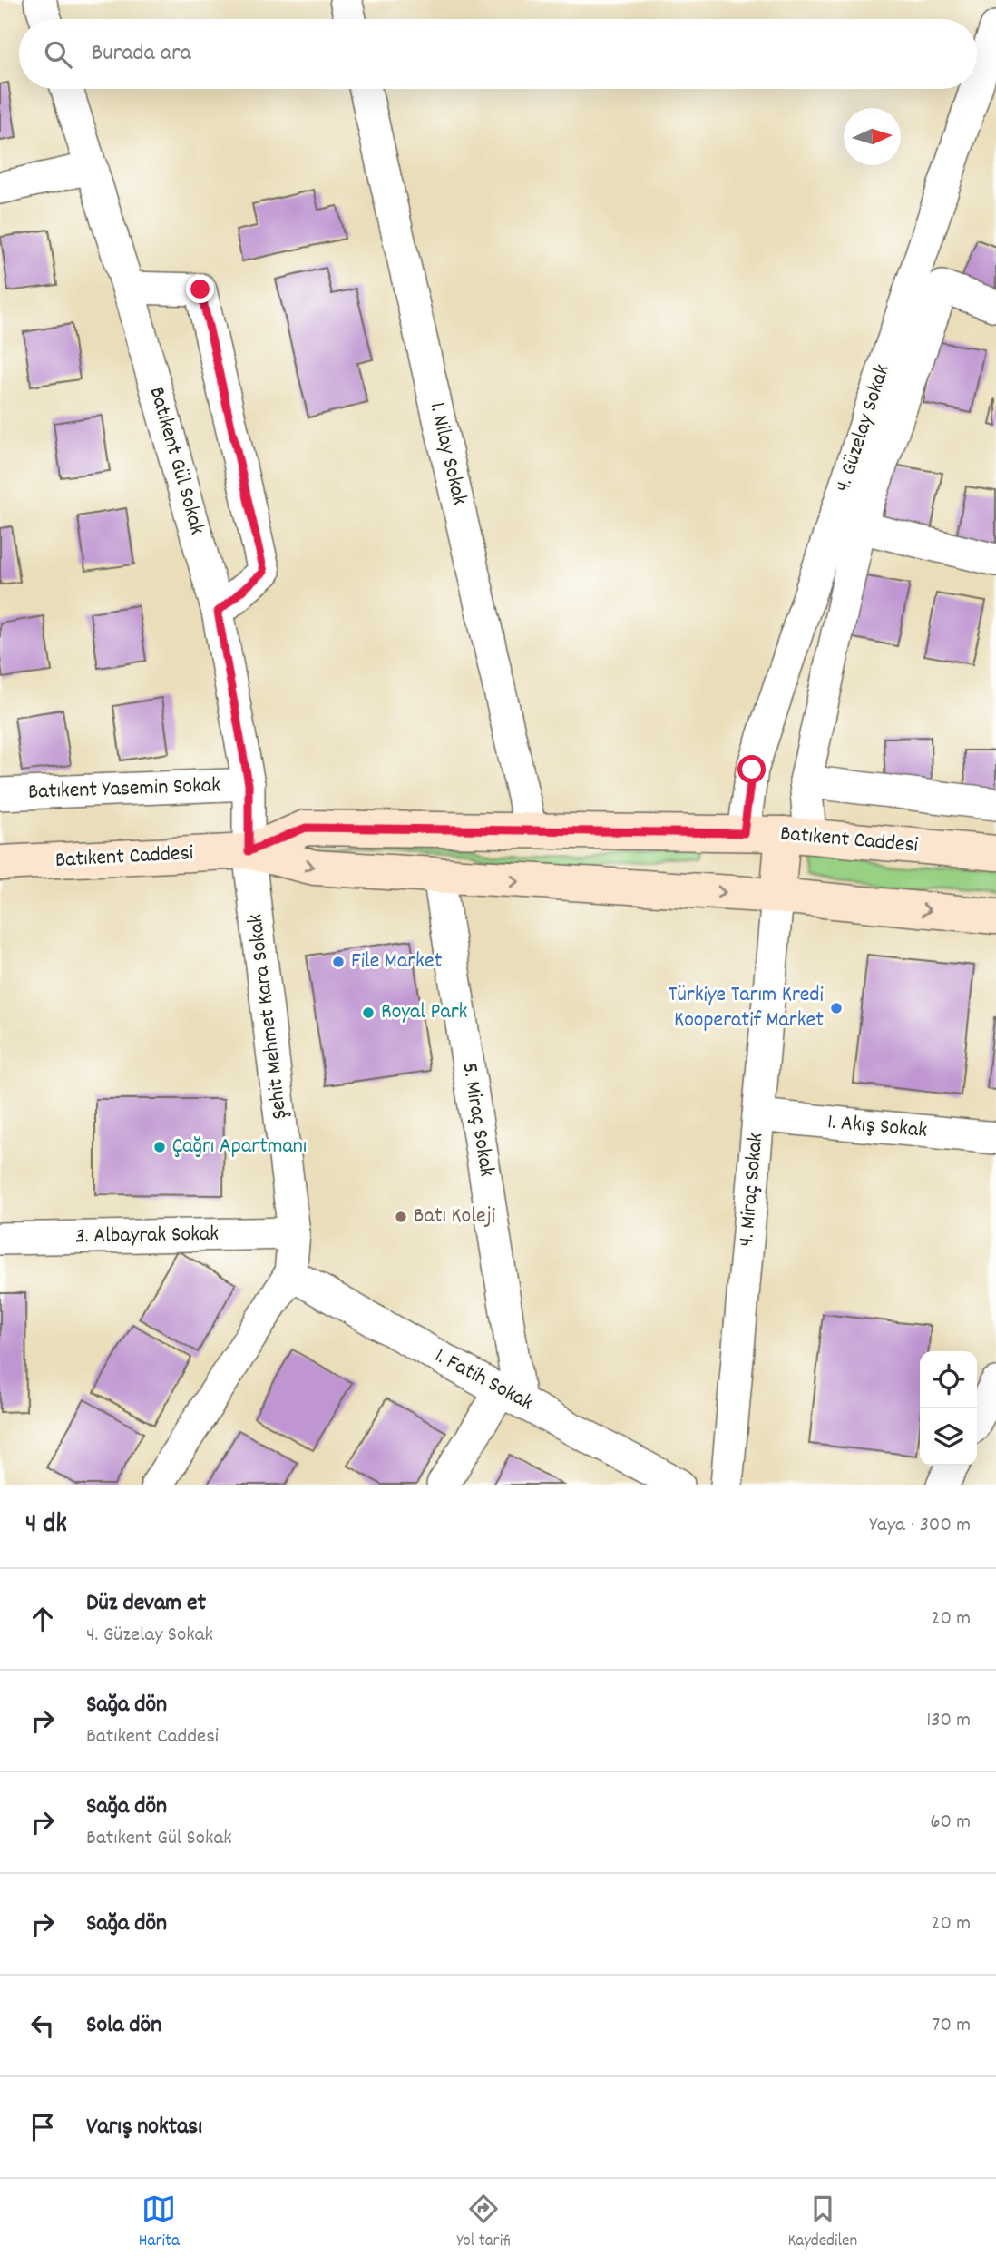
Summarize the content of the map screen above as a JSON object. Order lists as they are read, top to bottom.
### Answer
{
  "streets": {
    "street": [
      "4. Güzelay Sokak",
      "1. Nilay Sokak",
      "Batıkent Gül Sokak",
      "Batıkent Yasemin Sokak",
      "Batıkent Caddesi",
      "Şehit Mehmet Kara Sokak",
      "5. Miraç Sokak",
      "1. Akış Sokak",
      "4. Miraç Sokak",
      "3. Albayrak Sokak",
      "1. Fatih Sokak"
    ]
  },
  "crossings": [
    ["4. Güzelay Sokak", "Batıkent Caddesi"],
    ["1. Nilay Sokak", "Batıkent Caddesi"],
    ["Batıkent Gül Sokak", "Batıkent Yasemin Sokak"],
    ["Batıkent Gül Sokak", "Batıkent Caddesi"],
    ["Batıkent Gül Sokak", "Şehit Mehmet Kara Sokak"],
    ["Batıkent Caddesi", "Şehit Mehmet Kara Sokak"],
    ["Batıkent Caddesi", "5. Miraç Sokak"],
    ["Batıkent Caddesi", "4. Miraç Sokak"],
    ["Şehit Mehmet Kara Sokak", "3. Albayrak Sokak"],
    ["Şehit Mehmet Kara Sokak", "1. Fatih Sokak"],
    ["5. Miraç Sokak", "1. Fatih Sokak"],
    ["1. Akış Sokak", "4. Miraç Sokak"]
  ],
  "places": [
    "File Market",
    "Türkiye Tarım Kredi Kooperatif Market",
    "Royal Park",
    "Çağrı Apartmanı",
    "Batı Koleji"
  ],
  "north": "right",
  "page": {
    "search": "Burada ara",
    "heading": ["4 dk", "Yaya · 300 m"],
    "list": [
      ["Düz devam et", "4. Güzelay Sokak", "20 m"],
      ["Sağa dön", "Batıkent Caddesi", "130 m"],
      ["Sağa dön", "Batıkent Gül Sokak", "60 m"],
      ["Sağa dön", "20 m"],
      ["Sola dön", "70 m"],
      "Varış noktası"
    ],
    "nav": ["Harita", "Yol tarifi", "Kaydedilen"]
  }
}
